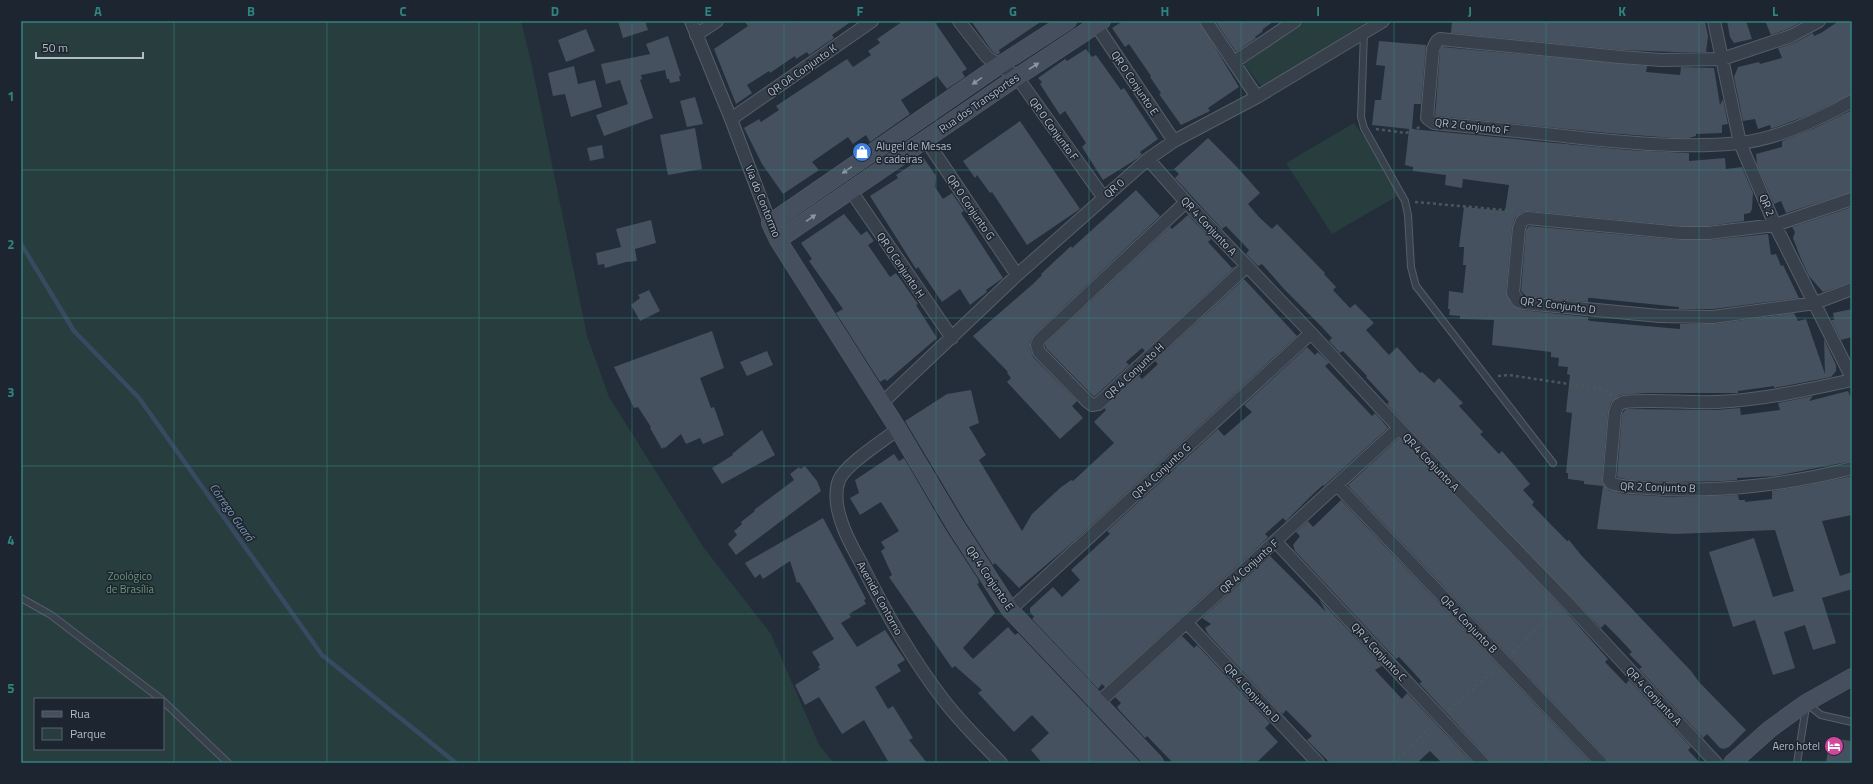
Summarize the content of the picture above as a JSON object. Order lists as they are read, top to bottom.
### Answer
{
  "streets": {
    "street": [
      "QR 0A Conjunto K",
      "QR 0 Conjunto E",
      "Rua dos Transportes",
      "QR 2 Conjunto F",
      "QR 0 Conjunto F",
      "QR 0",
      "Via do Contormo",
      "QR 2",
      "QR 0 Conjunto G",
      "QR 4 Conjunto A",
      "QR 0 Conjunto H",
      "QR 2 Conjunto D",
      "QR 4 Conjunto H",
      "QR 4 Conjunto G",
      "QR 2 Conjunto B",
      "QR 4 Conjunto F",
      "QR 4 Conjunto E",
      "Avenida Contorno",
      "QR 4 Conjunto B",
      "QR 4 Conjunto C",
      "QR 4 Conjunto D"
    ]
  },
  "crossings": [
    ["QR 0A Conjunto K", "Via do Contormo"],
    ["QR 0 Conjunto E", "Rua dos Transportes"],
    ["QR 0 Conjunto E", "QR 0"],
    ["Rua dos Transportes", "QR 0 Conjunto F"],
    ["Rua dos Transportes", "Via do Contormo"],
    ["Rua dos Transportes", "QR 0 Conjunto G"],
    ["Rua dos Transportes", "QR 0 Conjunto H"],
    ["QR 2 Conjunto F", "QR 2"],
    ["QR 0 Conjunto F", "QR 0"],
    ["QR 0", "Via do Contormo"],
    ["QR 0", "QR 0 Conjunto G"],
    ["QR 0", "QR 4 Conjunto A"],
    ["QR 0", "QR 0 Conjunto H"],
    ["Via do Contormo", "QR 4 Conjunto E"],
    ["Via do Contormo", "Avenida Contorno"],
    ["QR 2", "QR 2 Conjunto D"],
    ["QR 4 Conjunto A", "QR 4 Conjunto H"],
    ["QR 4 Conjunto A", "QR 4 Conjunto G"],
    ["QR 4 Conjunto A", "QR 4 Conjunto F"],
    ["QR 4 Conjunto G", "QR 4 Conjunto E"],
    ["QR 4 Conjunto F", "QR 4 Conjunto E"],
    ["QR 4 Conjunto F", "QR 4 Conjunto B"],
    ["QR 4 Conjunto F", "QR 4 Conjunto C"],
    ["QR 4 Conjunto F", "QR 4 Conjunto D"],
    ["QR 4 Conjunto E", "Avenida Contorno"]
  ],
  "water": ["Córrego Guará"],
  "parks": ["Zoológico de Brasília"],
  "places": {
    "shop": ["Alugel de Mesas e cadeiras"],
    "hotel": ["Aero hotel"]
  },
  "legend": ["Rua", "Parque"],
  "scale_bar": "50 m",
  "grid": {
    "columns": [
      "A",
      "B",
      "C",
      "D",
      "E",
      "F",
      "G",
      "H",
      "I",
      "J",
      "K",
      "L"
    ],
    "rows": [
      "1",
      "2",
      "3",
      "4",
      "5"
    ]
  }
}
